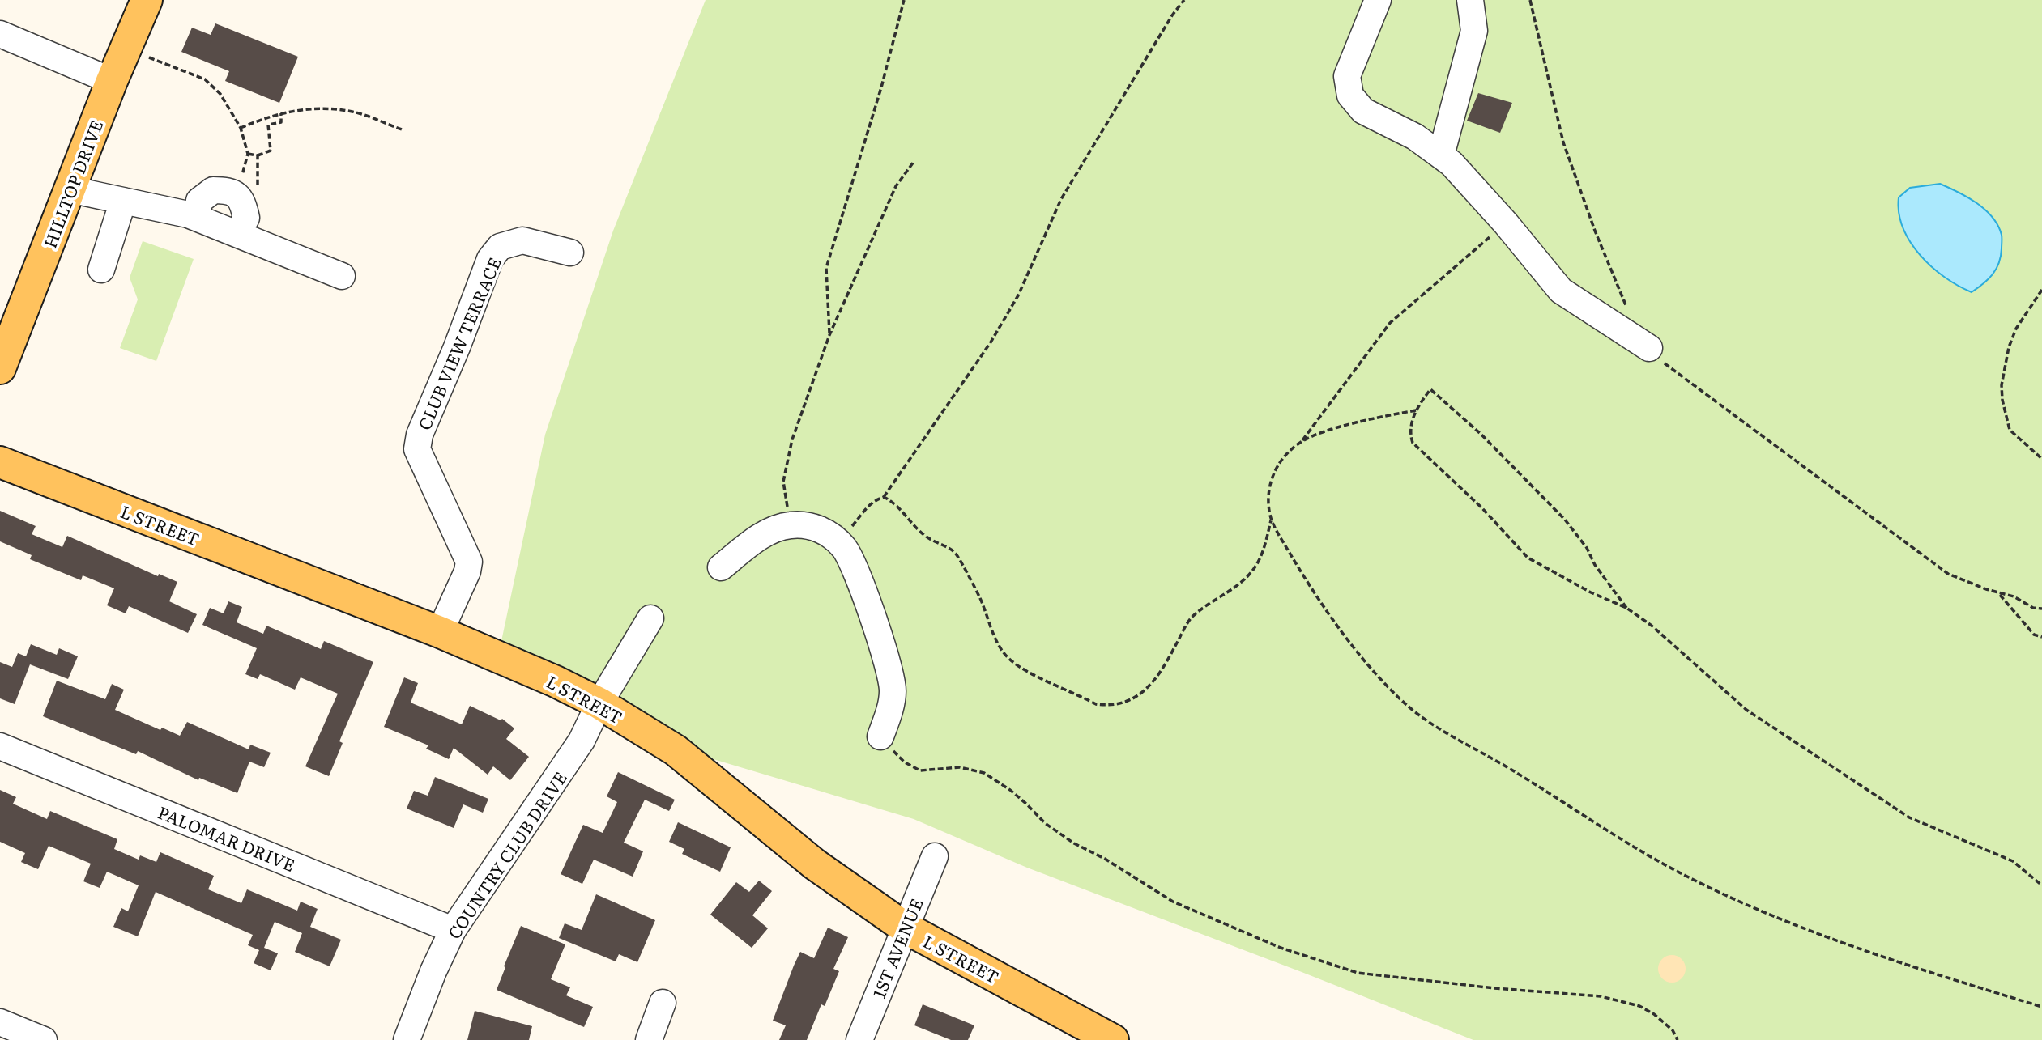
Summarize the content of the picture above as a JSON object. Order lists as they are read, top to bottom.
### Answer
{
  "streets": {
    "main road": ["HILLTOP DRIVE", "L STREET"],
    "street": [
      "CLUB VIEW TERRACE",
      "PALOMAR DRIVE",
      "COUNTRY CLUB DRIVE",
      "1ST AVENUE"
    ]
  },
  "crossings": [
    ["CLUB VIEW TERRACE", "L STREET"],
    ["L STREET", "COUNTRY CLUB DRIVE"],
    ["L STREET", "1ST AVENUE"],
    ["PALOMAR DRIVE", "COUNTRY CLUB DRIVE"]
  ]
}
